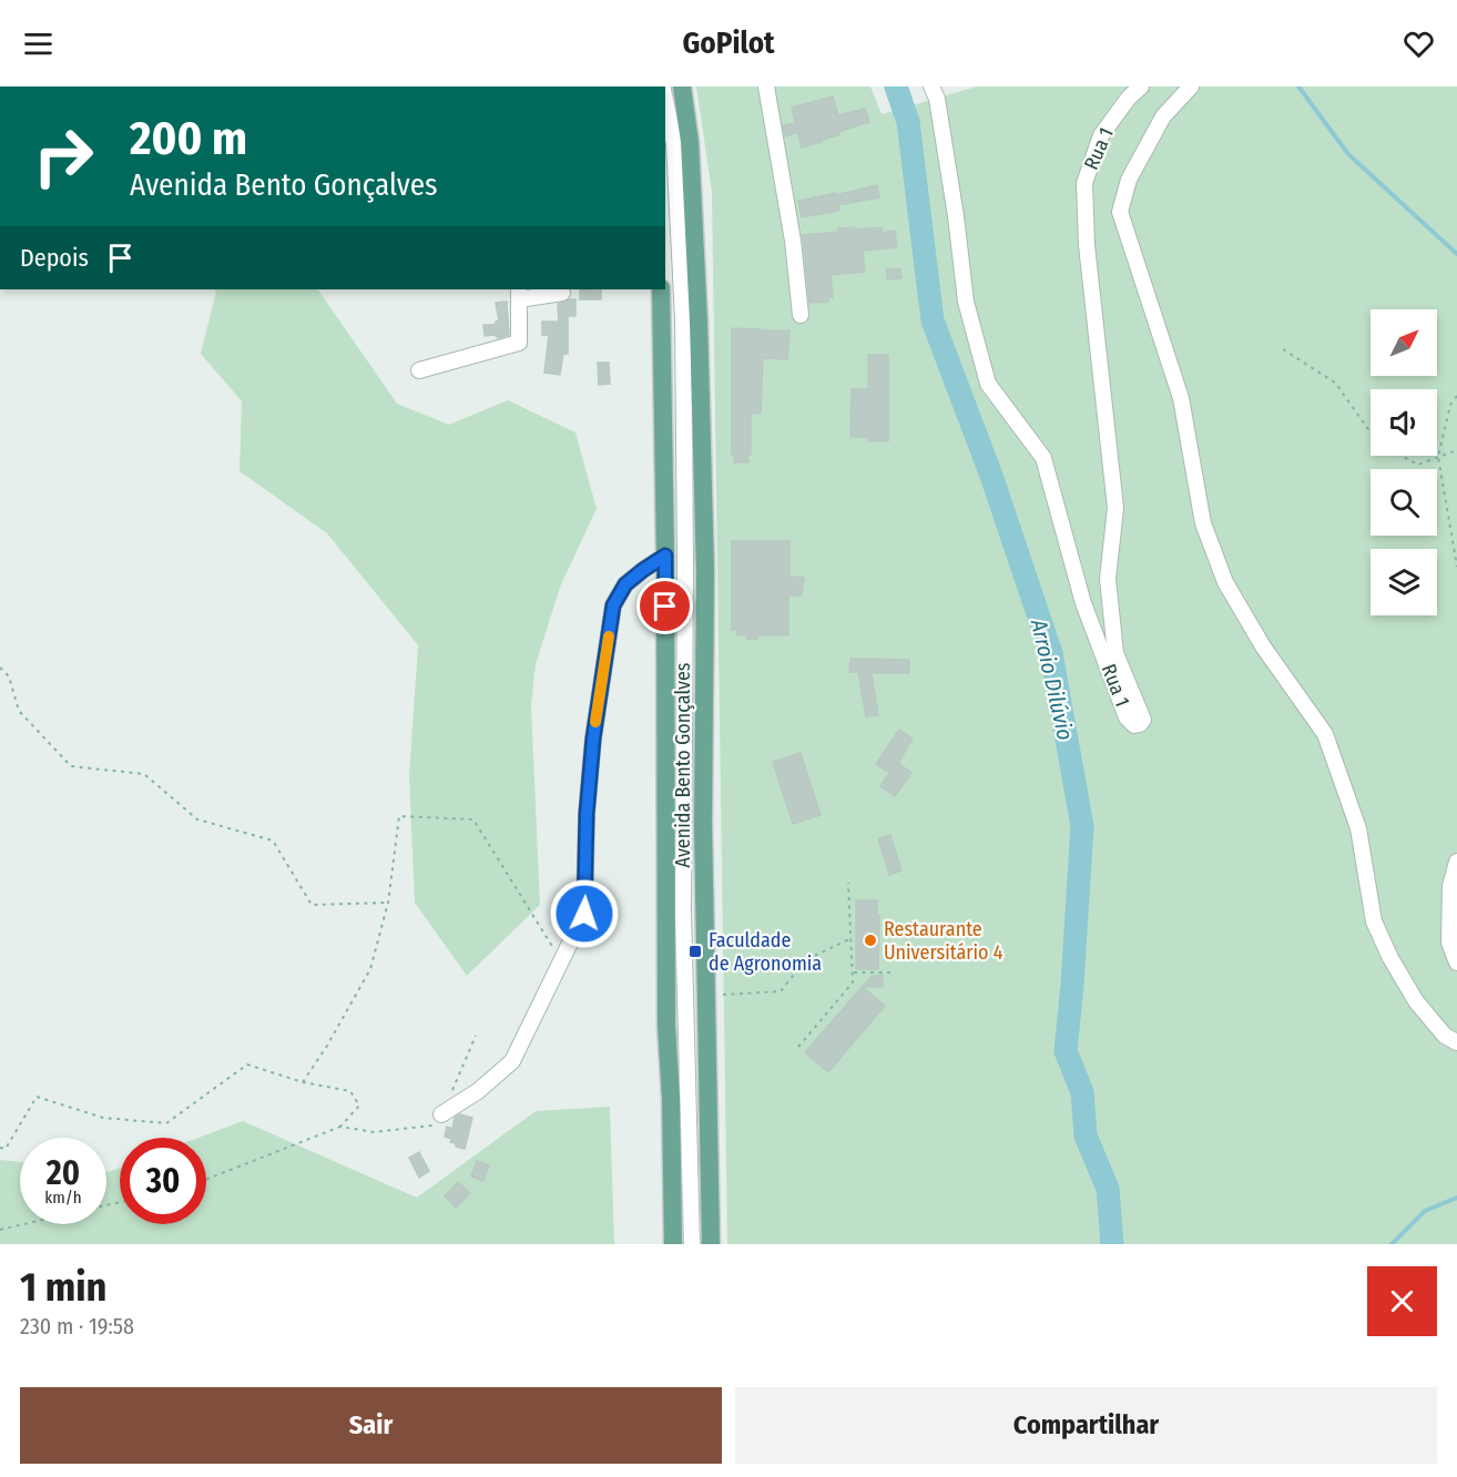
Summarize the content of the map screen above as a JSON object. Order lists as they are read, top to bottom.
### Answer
{
  "streets": {
    "main road": ["Avenida Bento Gonçalves"],
    "street": ["Rua 1"]
  },
  "water": ["Arroio Dilúvio"],
  "places": {
    "other": ["Restaurante Universitário 4"],
    "transit": ["Faculdade de Agronomia"]
  },
  "north": "top right",
  "page": {
    "header": "GoPilot",
    "turn": ["200 m", "Avenida Bento Gonçalves"],
    "then": "Depois",
    "speed": "20 km/h",
    "limit": "30",
    "heading": ["1 min", "230 m · 19:58"],
    "buttons": ["Sair", "Compartilhar"]
  }
}
